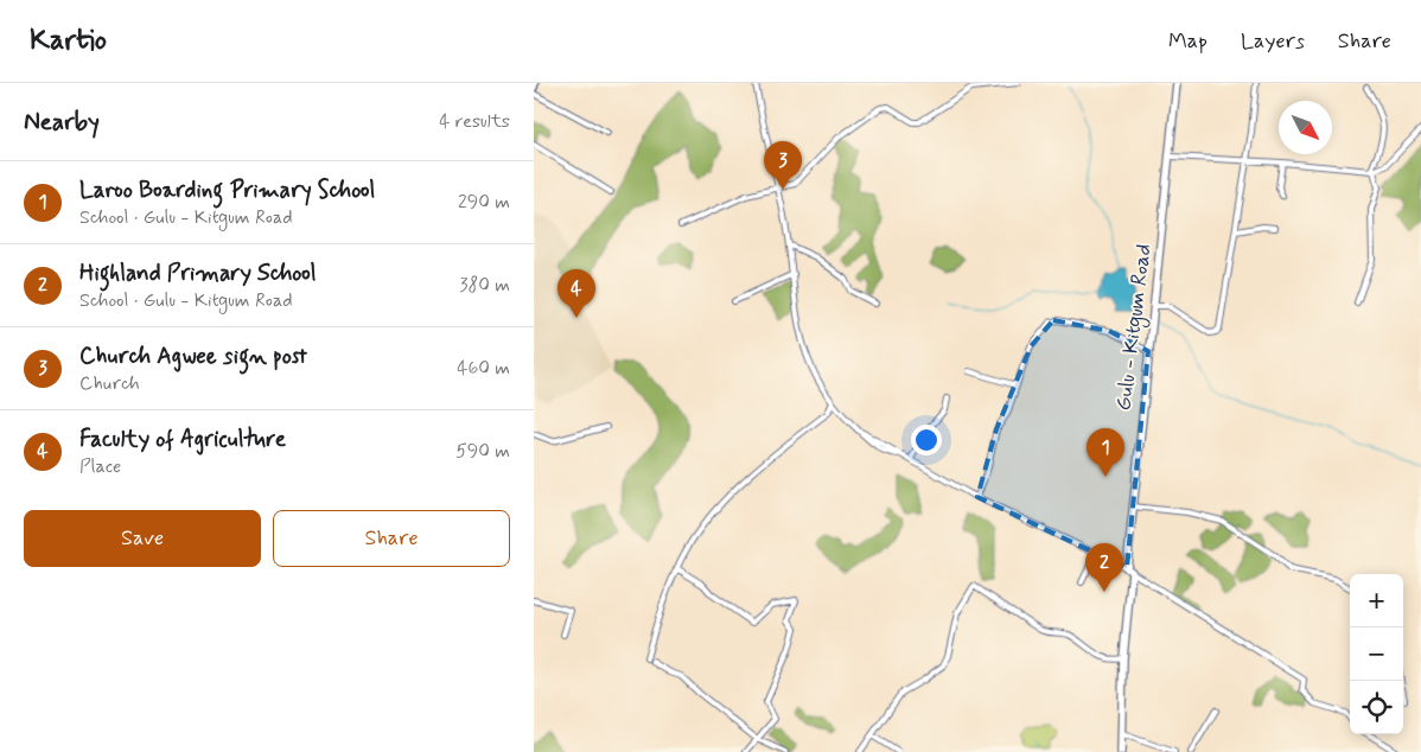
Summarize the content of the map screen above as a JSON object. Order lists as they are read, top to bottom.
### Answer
{
  "streets": {
    "main road": ["Gulu - Kitgum Road"]
  },
  "north": "bottom right",
  "page": {
    "header": "Kartio",
    "nav": ["Map", "Layers", "Share"],
    "heading": ["Nearby", "4 results"],
    "pins": [
      "3",
      "4",
      "1",
      "2"
    ],
    "list": [
      {
        "mark": "1",
        "name": "Laroo Boarding Primary School",
        "note": "School · Gulu - Kitgum Road",
        "value": "290 m"
      },
      {
        "mark": "2",
        "name": "Highland Primary School",
        "note": "School · Gulu - Kitgum Road",
        "value": "380 m"
      },
      {
        "mark": "3",
        "name": "Church Agwee sign post",
        "note": "Church",
        "value": "460 m"
      },
      {
        "mark": "4",
        "name": "Faculty of Agriculture",
        "note": "Place",
        "value": "590 m"
      }
    ],
    "buttons": ["Save", "Share"],
    "map_buttons": ["+", "−"]
  }
}
